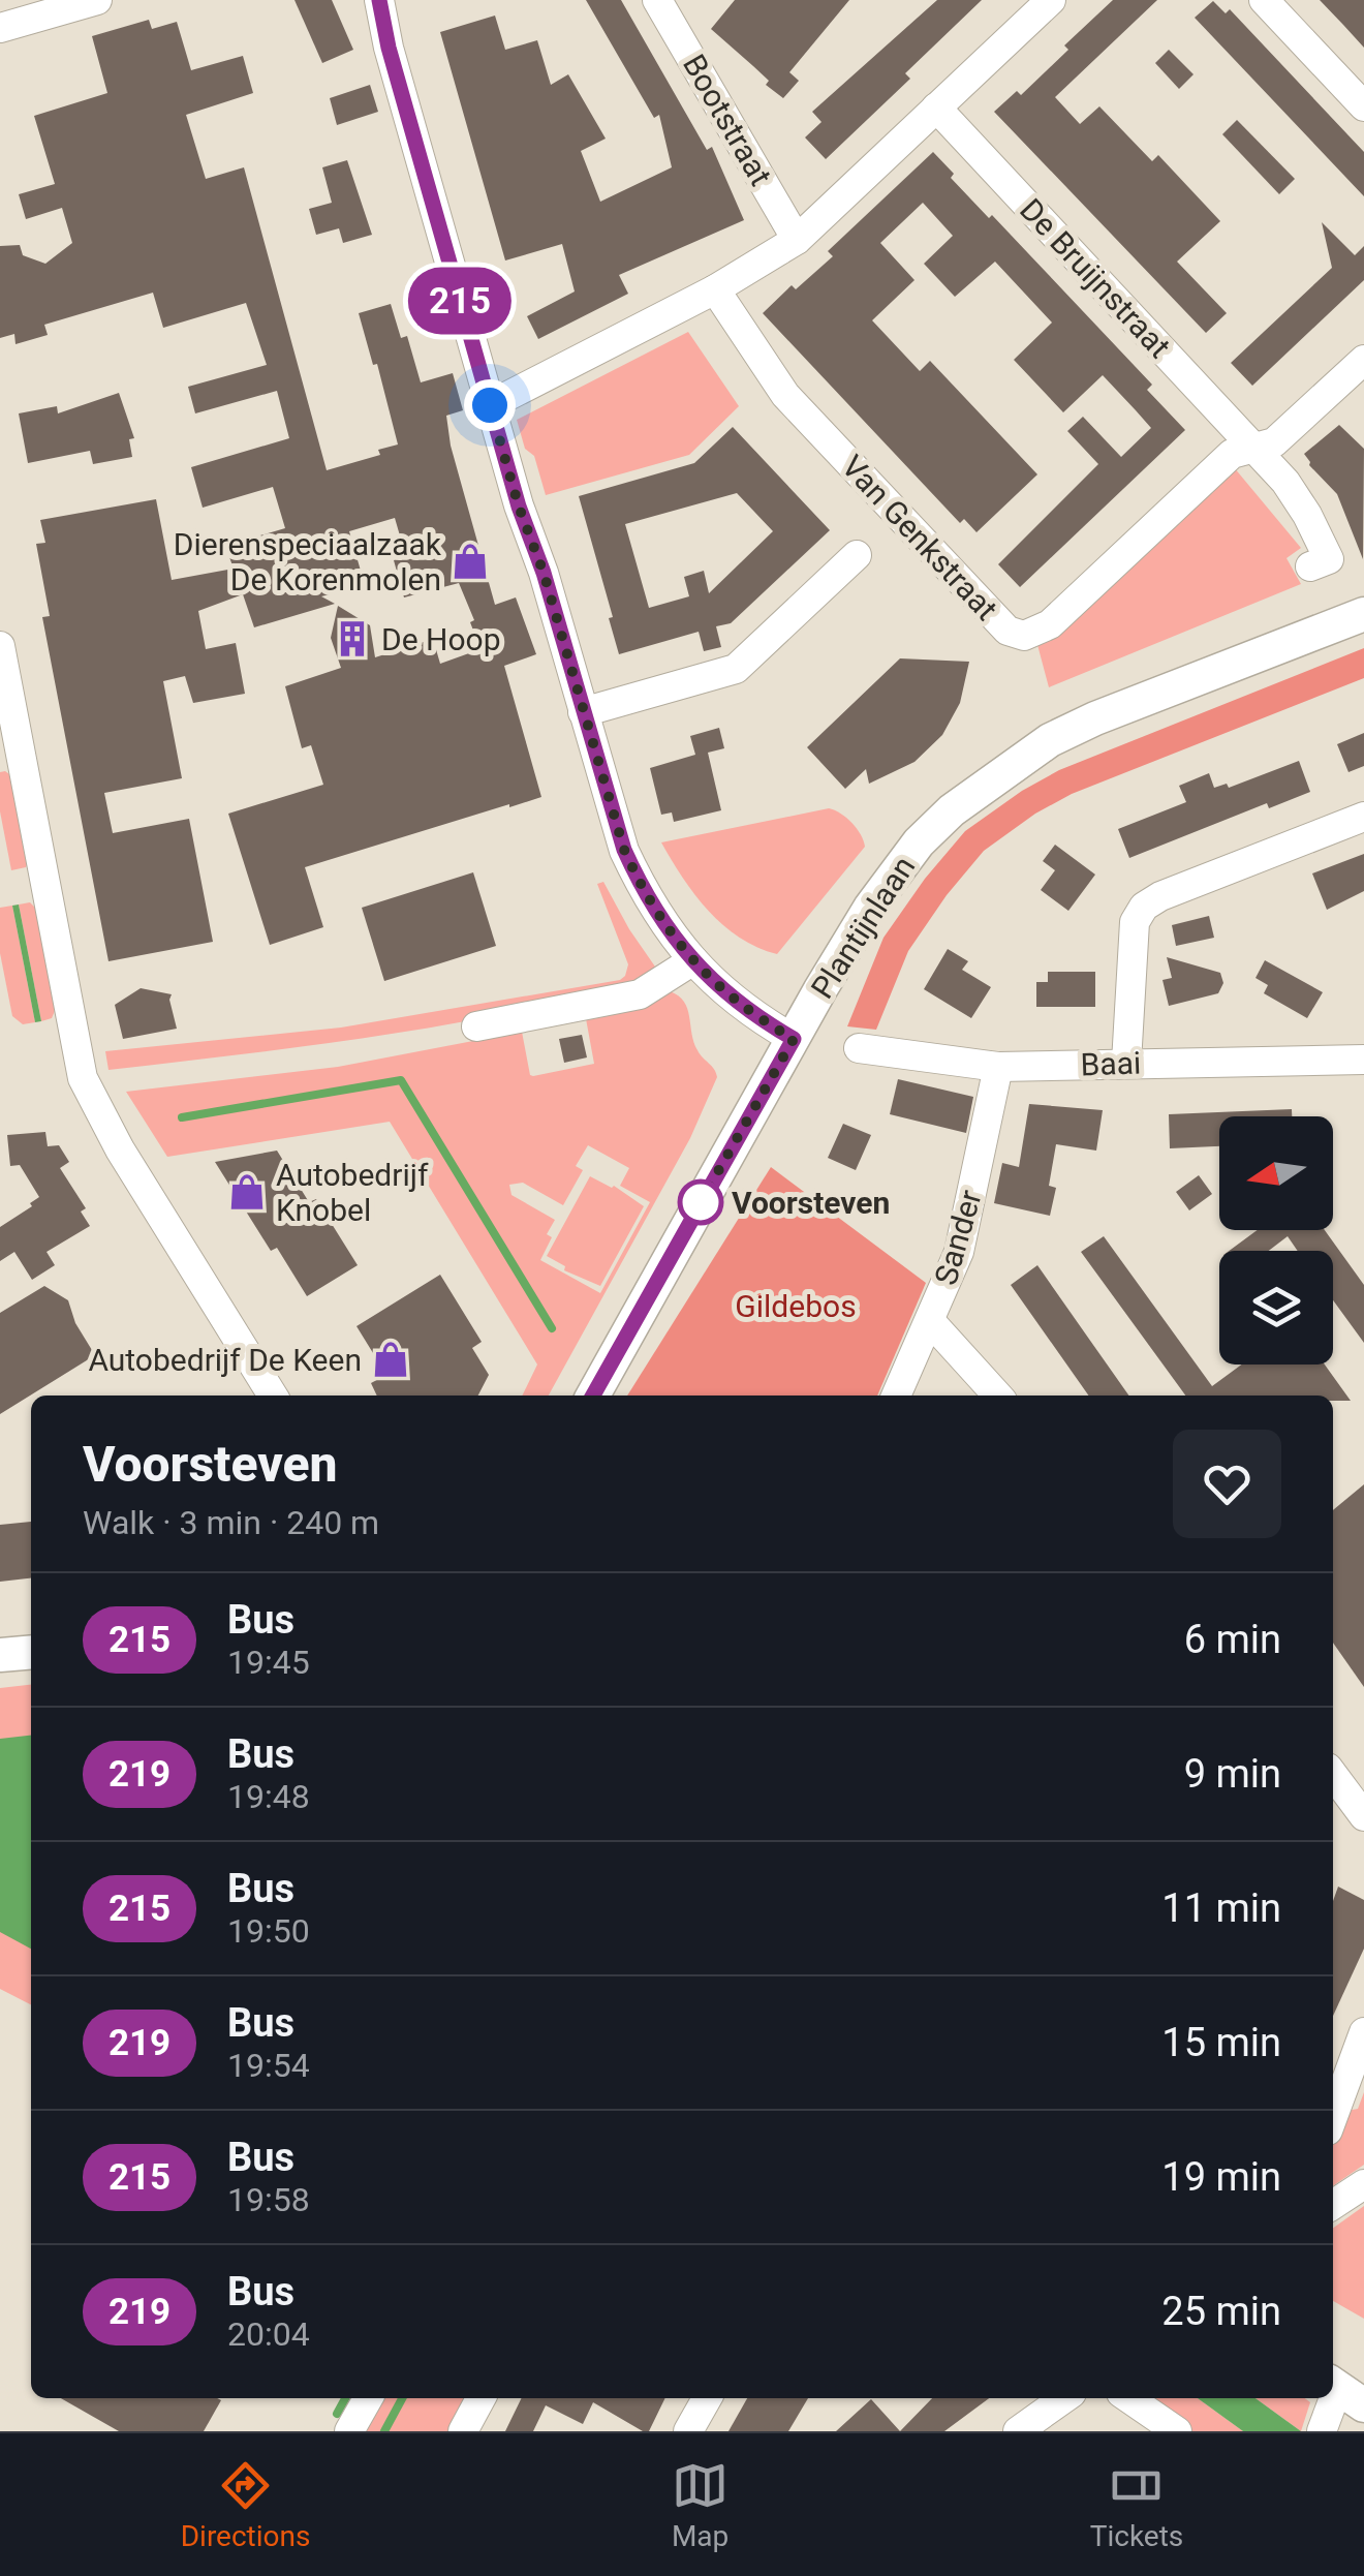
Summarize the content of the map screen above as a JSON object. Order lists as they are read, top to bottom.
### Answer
{
  "streets": {
    "main road": ["Plantijnlaan"],
    "street": [
      "Bootstraat",
      "De Bruijnstraat",
      "Van Genkstraat",
      "Baai",
      "Sander"
    ]
  },
  "crossings": [
    ["De Bruijnstraat", "Van Genkstraat"],
    ["Baai", "Sander"]
  ],
  "parks": ["Gildebos"],
  "places": {
    "shop": ["Dierenspeciaalzaak De Korenmolen", "Autobedrijf Knobel", "Autobedrijf De Keen"],
    "building": ["De Hoop"],
    "other": ["Voorsteven"]
  },
  "lines": ["bus line 215"],
  "north": "left",
  "page": {
    "on_map": "215",
    "heading": ["Voorsteven", "Walk · 3 min · 240 m"],
    "list": [
      {
        "mark": "215",
        "name": "Bus",
        "note": "19:45",
        "value": "6 min"
      },
      {
        "mark": "219",
        "name": "Bus",
        "note": "19:48",
        "value": "9 min"
      },
      {
        "mark": "215",
        "name": "Bus",
        "note": "19:50",
        "value": "11 min"
      },
      {
        "mark": "219",
        "name": "Bus",
        "note": "19:54",
        "value": "15 min"
      },
      {
        "mark": "215",
        "name": "Bus",
        "note": "19:58",
        "value": "19 min"
      },
      {
        "mark": "219",
        "name": "Bus",
        "note": "20:04",
        "value": "25 min"
      }
    ],
    "tabs": ["Directions", "Map", "Tickets"]
  }
}
